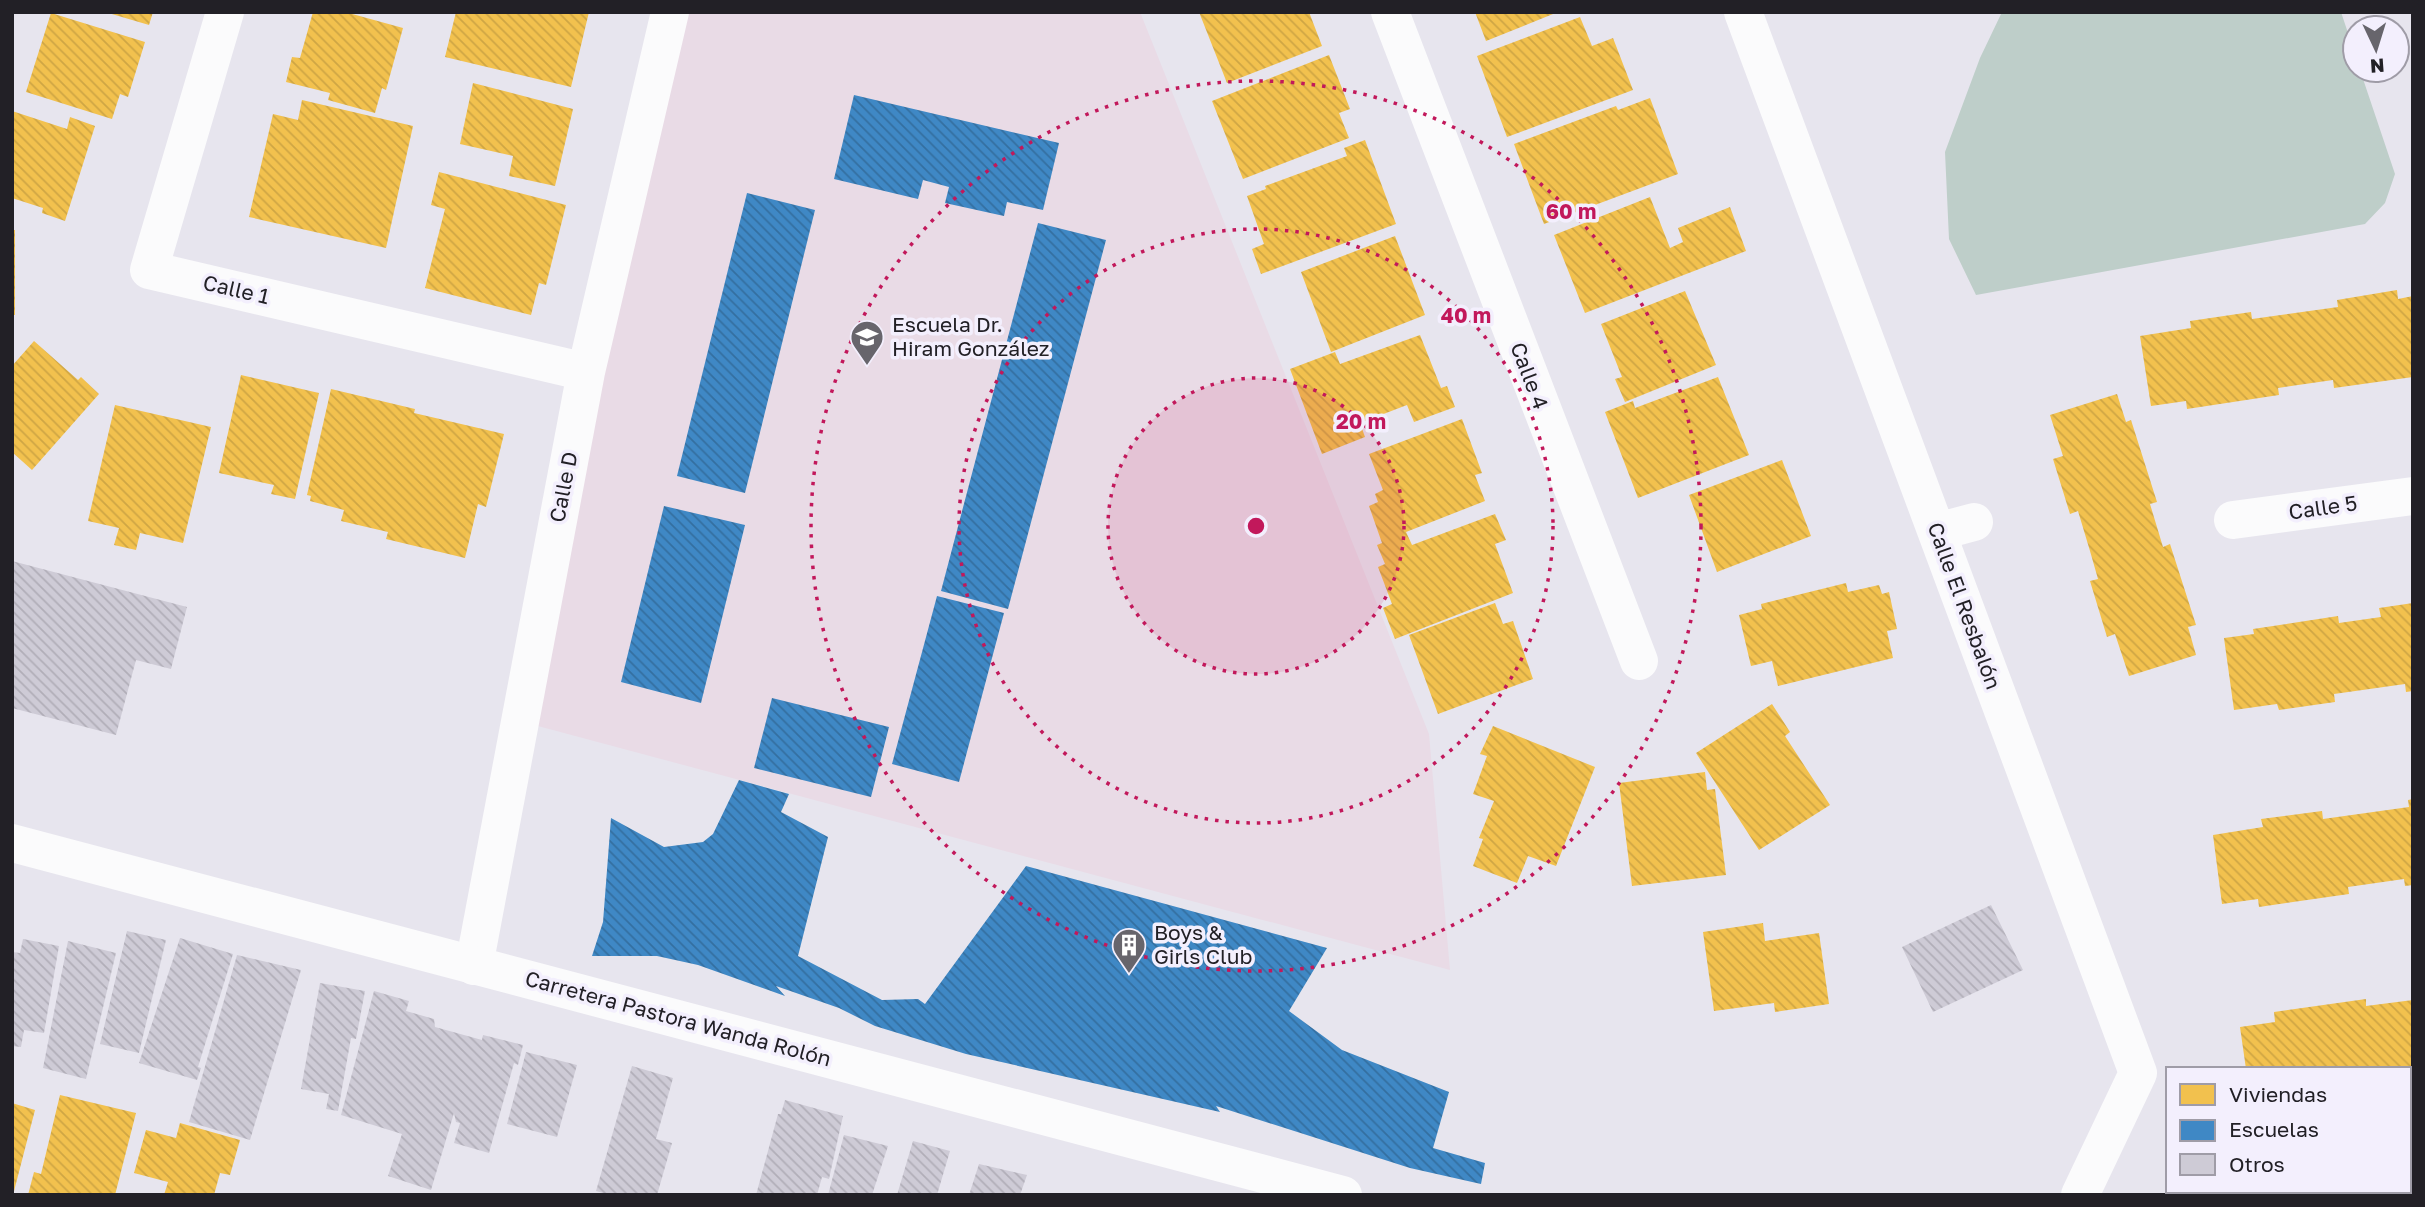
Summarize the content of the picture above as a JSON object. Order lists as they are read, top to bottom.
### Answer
{
  "streets": {
    "street": [
      "Calle 1",
      "Calle 4",
      "Calle D",
      "Calle 5",
      "Calle El Resbalón",
      "Carretera Pastora Wanda Rolón"
    ]
  },
  "crossings": [
    ["Calle 1", "Calle D"],
    ["Calle D", "Carretera Pastora Wanda Rolón"]
  ],
  "places": {
    "school or university": ["Escuela Dr. Hiram González"],
    "building": ["Boys & Girls Club"]
  },
  "legend": ["Viviendas", "Escuelas", "Otros"],
  "north": "bottom",
  "rings": ["60 m", "40 m", "20 m"]
}
